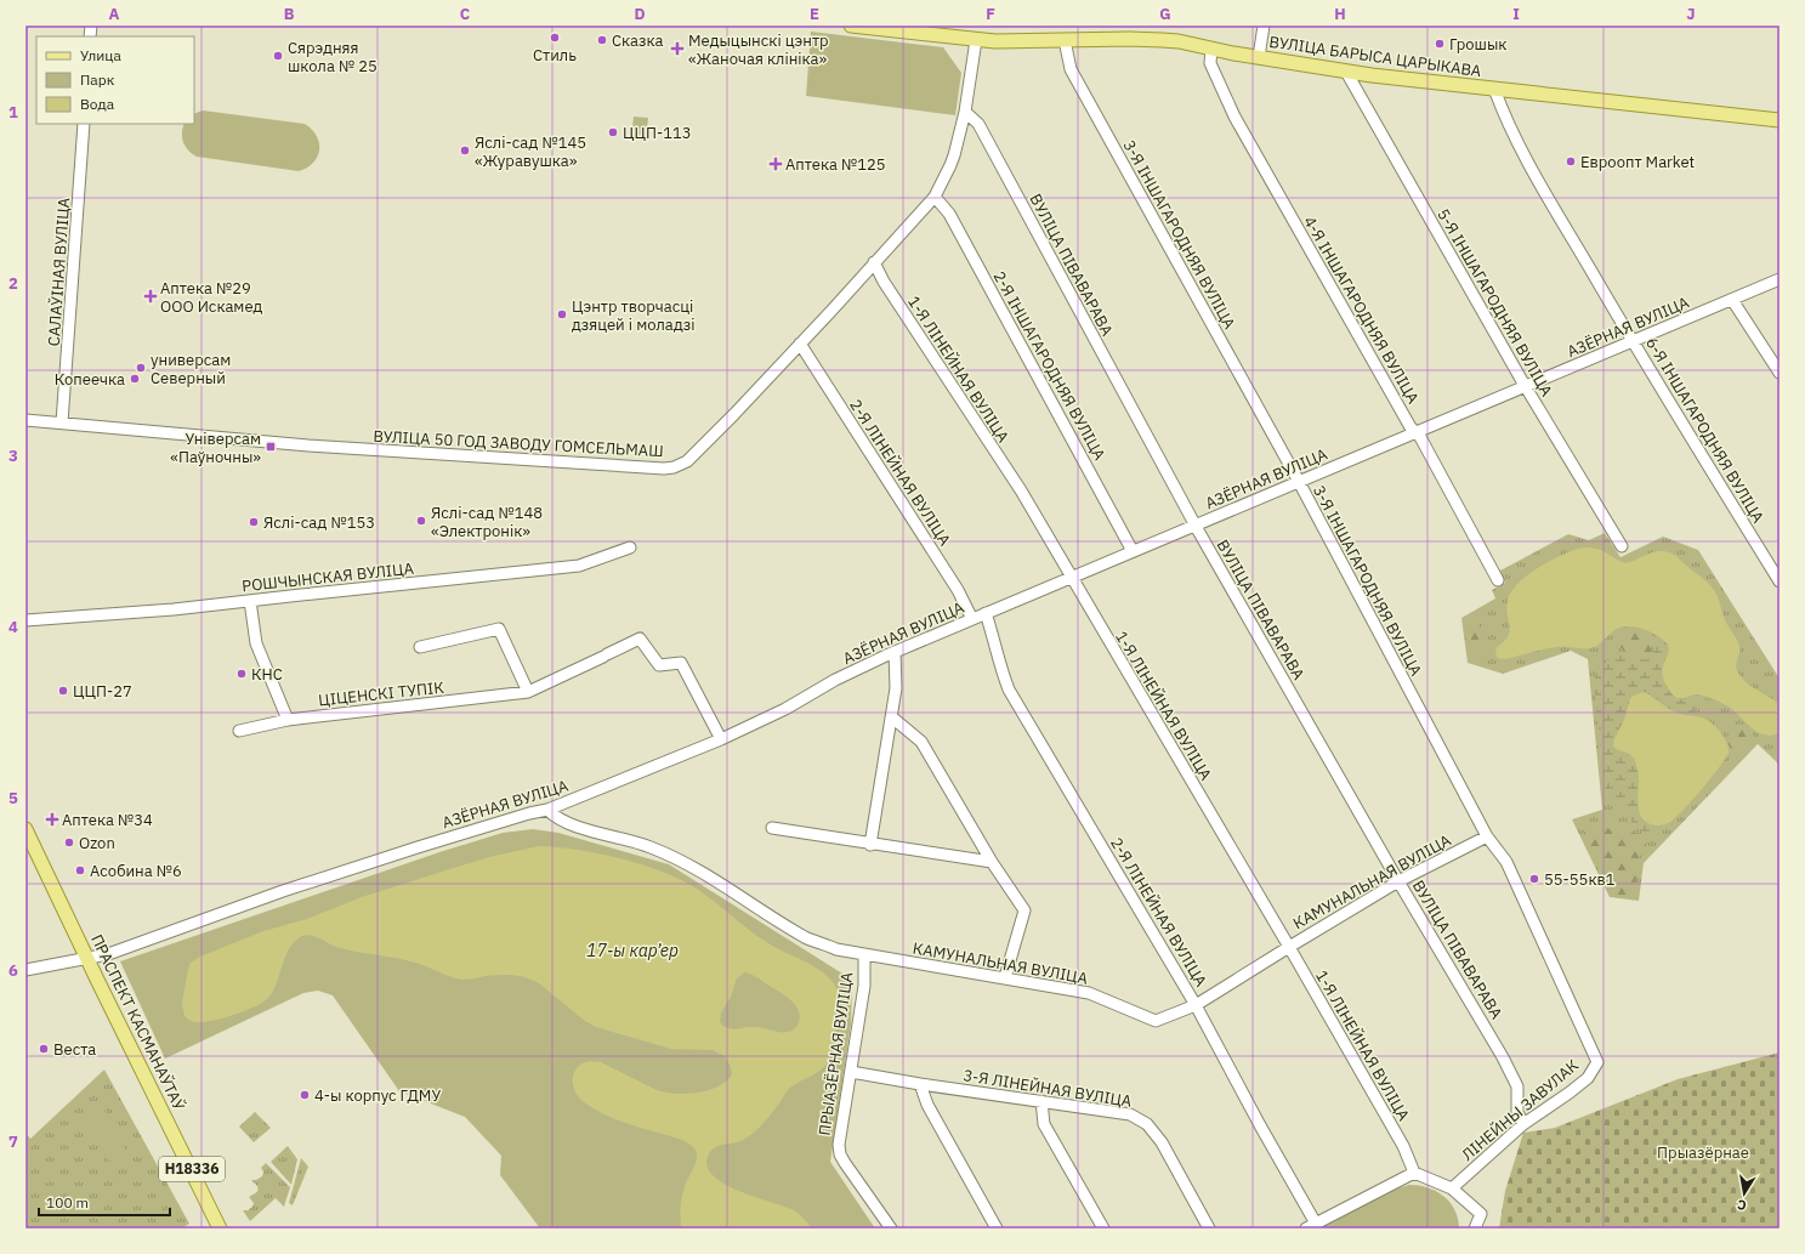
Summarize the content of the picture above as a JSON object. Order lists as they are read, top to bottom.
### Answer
{
  "streets": {
    "main road": ["ВУЛІЦА БАРЫСА ЦАРЫКАВА", "ПРАСПЕКТ КАСМАНАЎТАЎ", "Н18336"],
    "street": [
      "3-Я ІНШАГАРОДНЯЯ ВУЛІЦА",
      "ВУЛІЦА ПІВАВАРАВА",
      "САЛАЎІНАЯ ВУЛІЦА",
      "5-Я ІНШАГАРОДНЯЯ ВУЛІЦА",
      "4-Я ІНШАГАРОДНЯЯ ВУЛІЦА",
      "АЗЁРНАЯ ВУЛІЦА",
      "2-Я ІНШАГАРОДНЯЯ ВУЛІЦА",
      "1-Я ЛІНЕЙНАЯ ВУЛІЦА",
      "6-Я ІНШАГАРОДНЯЯ ВУЛІЦА",
      "ВУЛІЦА 50 ГОД ЗАВОДУ ГОМСЕЛЬМАШ",
      "2-Я ЛІНЕЙНАЯ ВУЛІЦА",
      "РОШЧЫНСКАЯ ВУЛІЦА",
      "ЦІЦЕНСКІ ТУПІК",
      "КАМУНАЛЬНАЯ ВУЛІЦА",
      "ПРЫАЗЁРНАЯ ВУЛІЦА",
      "3-Я ЛІНЕЙНАЯ ВУЛІЦА",
      "ЛІНЕЙНЫ ЗАВУЛАК"
    ]
  },
  "crossings": [
    ["ВУЛІЦА БАРЫСА ЦАРЫКАВА", "3-Я ІНШАГАРОДНЯЯ ВУЛІЦА"],
    ["ВУЛІЦА БАРЫСА ЦАРЫКАВА", "5-Я ІНШАГАРОДНЯЯ ВУЛІЦА"],
    ["ВУЛІЦА БАРЫСА ЦАРЫКАВА", "4-Я ІНШАГАРОДНЯЯ ВУЛІЦА"],
    ["ВУЛІЦА БАРЫСА ЦАРЫКАВА", "6-Я ІНШАГАРОДНЯЯ ВУЛІЦА"],
    ["ВУЛІЦА БАРЫСА ЦАРЫКАВА", "ВУЛІЦА 50 ГОД ЗАВОДУ ГОМСЕЛЬМАШ"],
    ["3-Я ІНШАГАРОДНЯЯ ВУЛІЦА", "АЗЁРНАЯ ВУЛІЦА"],
    ["3-Я ІНШАГАРОДНЯЯ ВУЛІЦА", "КАМУНАЛЬНАЯ ВУЛІЦА"],
    ["3-Я ІНШАГАРОДНЯЯ ВУЛІЦА", "ЛІНЕЙНЫ ЗАВУЛАК"],
    ["ВУЛІЦА ПІВАВАРАВА", "АЗЁРНАЯ ВУЛІЦА"],
    ["ВУЛІЦА ПІВАВАРАВА", "ВУЛІЦА 50 ГОД ЗАВОДУ ГОМСЕЛЬМАШ"],
    ["ВУЛІЦА ПІВАВАРАВА", "КАМУНАЛЬНАЯ ВУЛІЦА"],
    ["ВУЛІЦА ПІВАВАРАВА", "ЛІНЕЙНЫ ЗАВУЛАК"],
    ["САЛАЎІНАЯ ВУЛІЦА", "ВУЛІЦА 50 ГОД ЗАВОДУ ГОМСЕЛЬМАШ"],
    ["5-Я ІНШАГАРОДНЯЯ ВУЛІЦА", "АЗЁРНАЯ ВУЛІЦА"],
    ["4-Я ІНШАГАРОДНЯЯ ВУЛІЦА", "АЗЁРНАЯ ВУЛІЦА"],
    ["АЗЁРНАЯ ВУЛІЦА", "2-Я ІНШАГАРОДНЯЯ ВУЛІЦА"],
    ["АЗЁРНАЯ ВУЛІЦА", "1-Я ЛІНЕЙНАЯ ВУЛІЦА"],
    ["АЗЁРНАЯ ВУЛІЦА", "6-Я ІНШАГАРОДНЯЯ ВУЛІЦА"],
    ["АЗЁРНАЯ ВУЛІЦА", "2-Я ЛІНЕЙНАЯ ВУЛІЦА"],
    ["АЗЁРНАЯ ВУЛІЦА", "ЦІЦЕНСКІ ТУПІК"],
    ["АЗЁРНАЯ ВУЛІЦА", "КАМУНАЛЬНАЯ ВУЛІЦА"],
    ["АЗЁРНАЯ ВУЛІЦА", "ПРАСПЕКТ КАСМАНАЎТАЎ"],
    ["2-Я ІНШАГАРОДНЯЯ ВУЛІЦА", "ВУЛІЦА 50 ГОД ЗАВОДУ ГОМСЕЛЬМАШ"],
    ["1-Я ЛІНЕЙНАЯ ВУЛІЦА", "ВУЛІЦА 50 ГОД ЗАВОДУ ГОМСЕЛЬМАШ"],
    ["1-Я ЛІНЕЙНАЯ ВУЛІЦА", "КАМУНАЛЬНАЯ ВУЛІЦА"],
    ["ВУЛІЦА 50 ГОД ЗАВОДУ ГОМСЕЛЬМАШ", "2-Я ЛІНЕЙНАЯ ВУЛІЦА"],
    ["2-Я ЛІНЕЙНАЯ ВУЛІЦА", "КАМУНАЛЬНАЯ ВУЛІЦА"],
    ["КАМУНАЛЬНАЯ ВУЛІЦА", "ПРЫАЗЁРНАЯ ВУЛІЦА"],
    ["ПРЫАЗЁРНАЯ ВУЛІЦА", "3-Я ЛІНЕЙНАЯ ВУЛІЦА"]
  ],
  "water": ["17-ы кар’ер"],
  "parks": ["Прыазёрнае"],
  "places": {
    "other": [
      "Стиль",
      "Сказка",
      "Грошык",
      "Сярэдняя школа № 25",
      "ЦЦП-113",
      "Яслі-сад №145 «Журавушка»",
      "Евроопт Market",
      "Цэнтр творчасці дзяцей і моладзі",
      "универсам Северный",
      "Копеечка",
      "Яслі-сад №148 «Электронік»",
      "Яслі-сад №153",
      "КНС",
      "ЦЦП-27",
      "Ozon",
      "Асобина №6",
      "55-55кв1",
      "Веста",
      "4-ы корпус ГДМУ"
    ],
    "health": [
      "Медыцынскі цэнтр «Жаночая клініка»",
      "Аптека №125",
      "Аптека №29 ООО Искамед",
      "Аптека №34"
    ],
    "transit": ["Універсам «Паўночны»"]
  },
  "legend": ["Улица", "Парк", "Вода"],
  "scale_bar": "100 m",
  "north": "bottom",
  "grid": {
    "columns": [
      "A",
      "B",
      "C",
      "D",
      "E",
      "F",
      "G",
      "H",
      "I",
      "J"
    ],
    "rows": [
      "1",
      "2",
      "3",
      "4",
      "5",
      "6",
      "7"
    ]
  }
}
